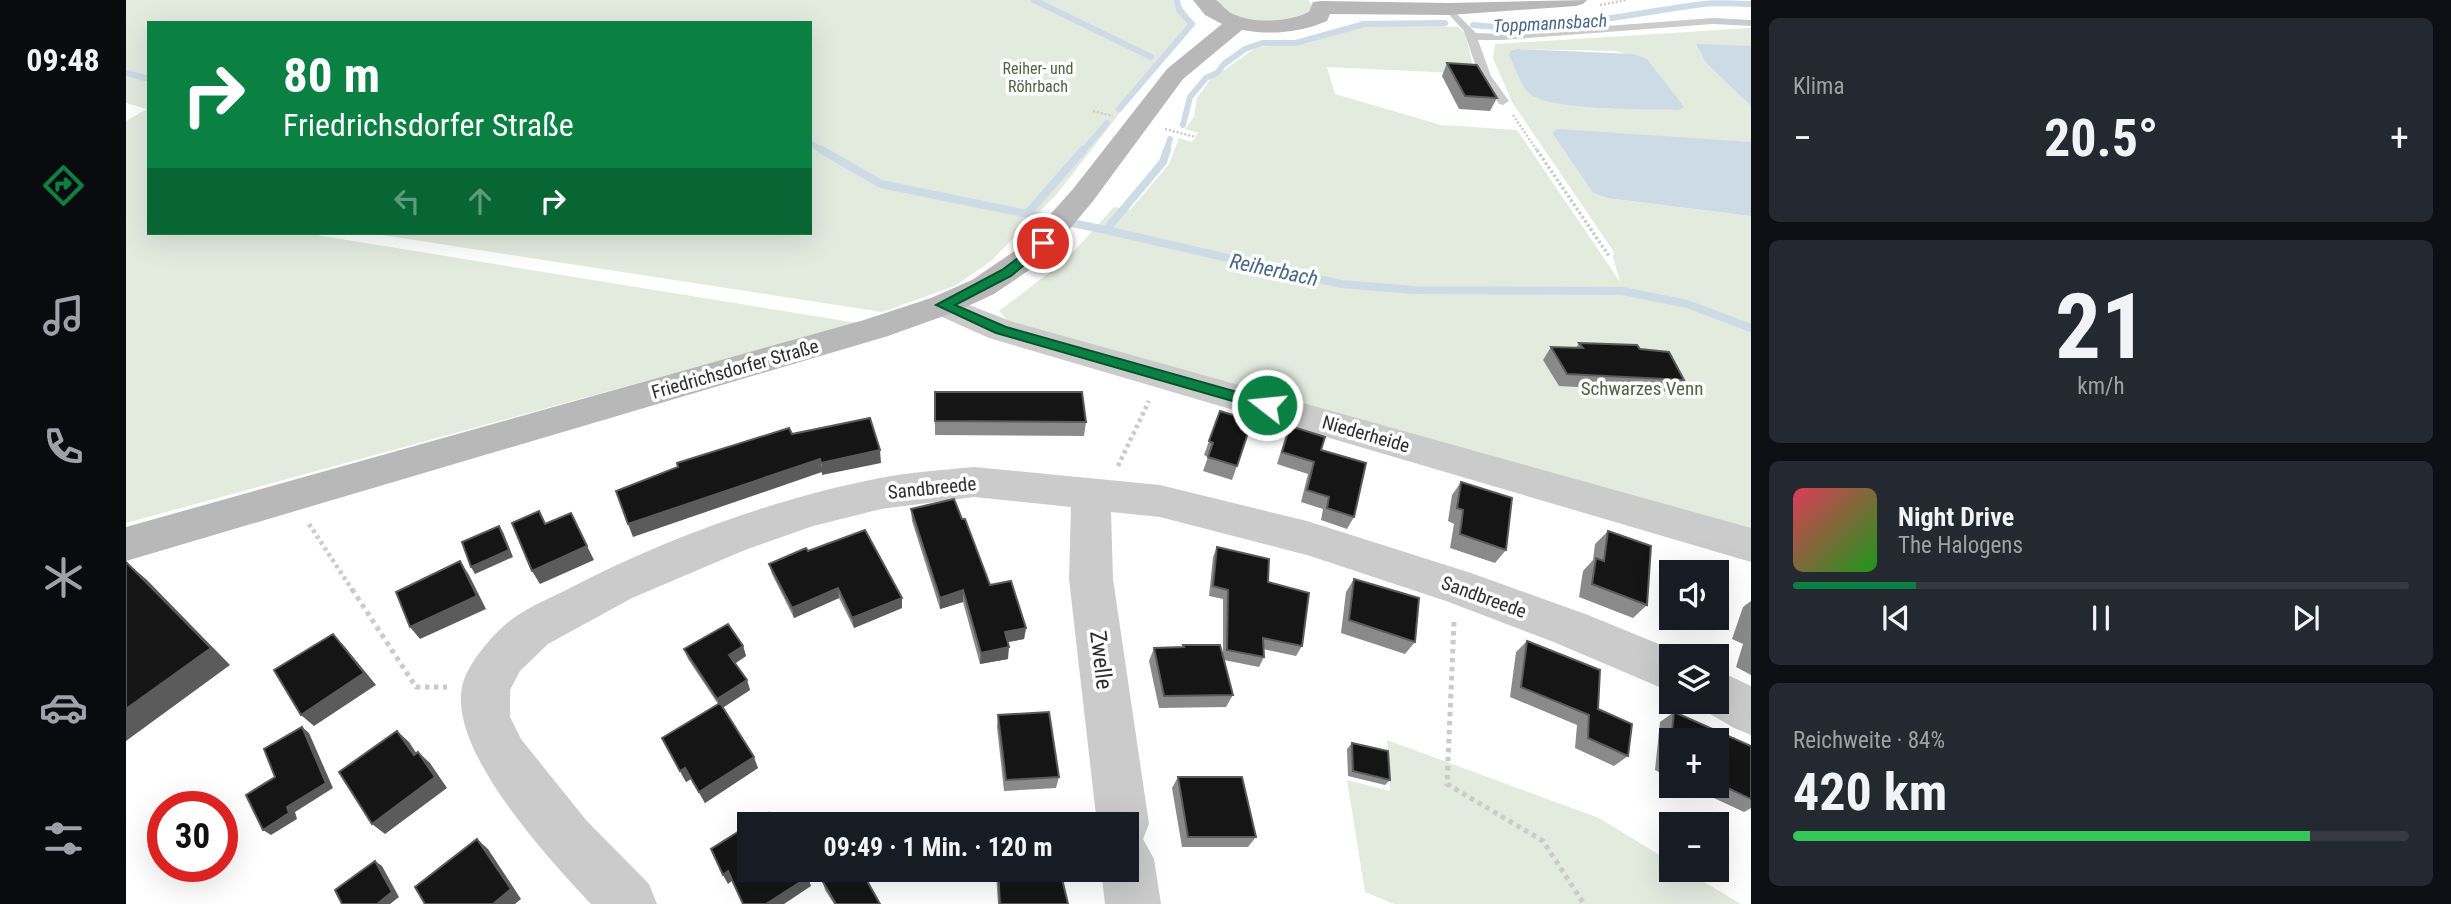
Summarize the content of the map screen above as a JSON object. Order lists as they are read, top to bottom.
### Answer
{
  "streets": {
    "main road": ["Friedrichsdorfer Straße"],
    "street": ["Niederheide", "Sandbreede", "Zwelle"]
  },
  "crossings": [
    ["Friedrichsdorfer Straße", "Niederheide"],
    ["Sandbreede", "Zwelle"]
  ],
  "water": ["Toppmannsbach", "Reiherbach"],
  "parks": ["Reiher- und Röhrbach", "Schwarzes Venn"],
  "page": {
    "tabs": "09:48",
    "tile": [
      "Klima",
      ["21", "km/h"],
      ["Reichweite · 84%", "420 km"]
    ],
    "turn": ["80 m", "Friedrichsdorfer Straße"],
    "heat": ["−", "20.5°", "+"],
    "song": ["Night Drive", "The Halogens"],
    "map_buttons": ["+", "−"],
    "limit": "30",
    "trip": "09:49 · 1 Min. · 120 m"
  }
}
